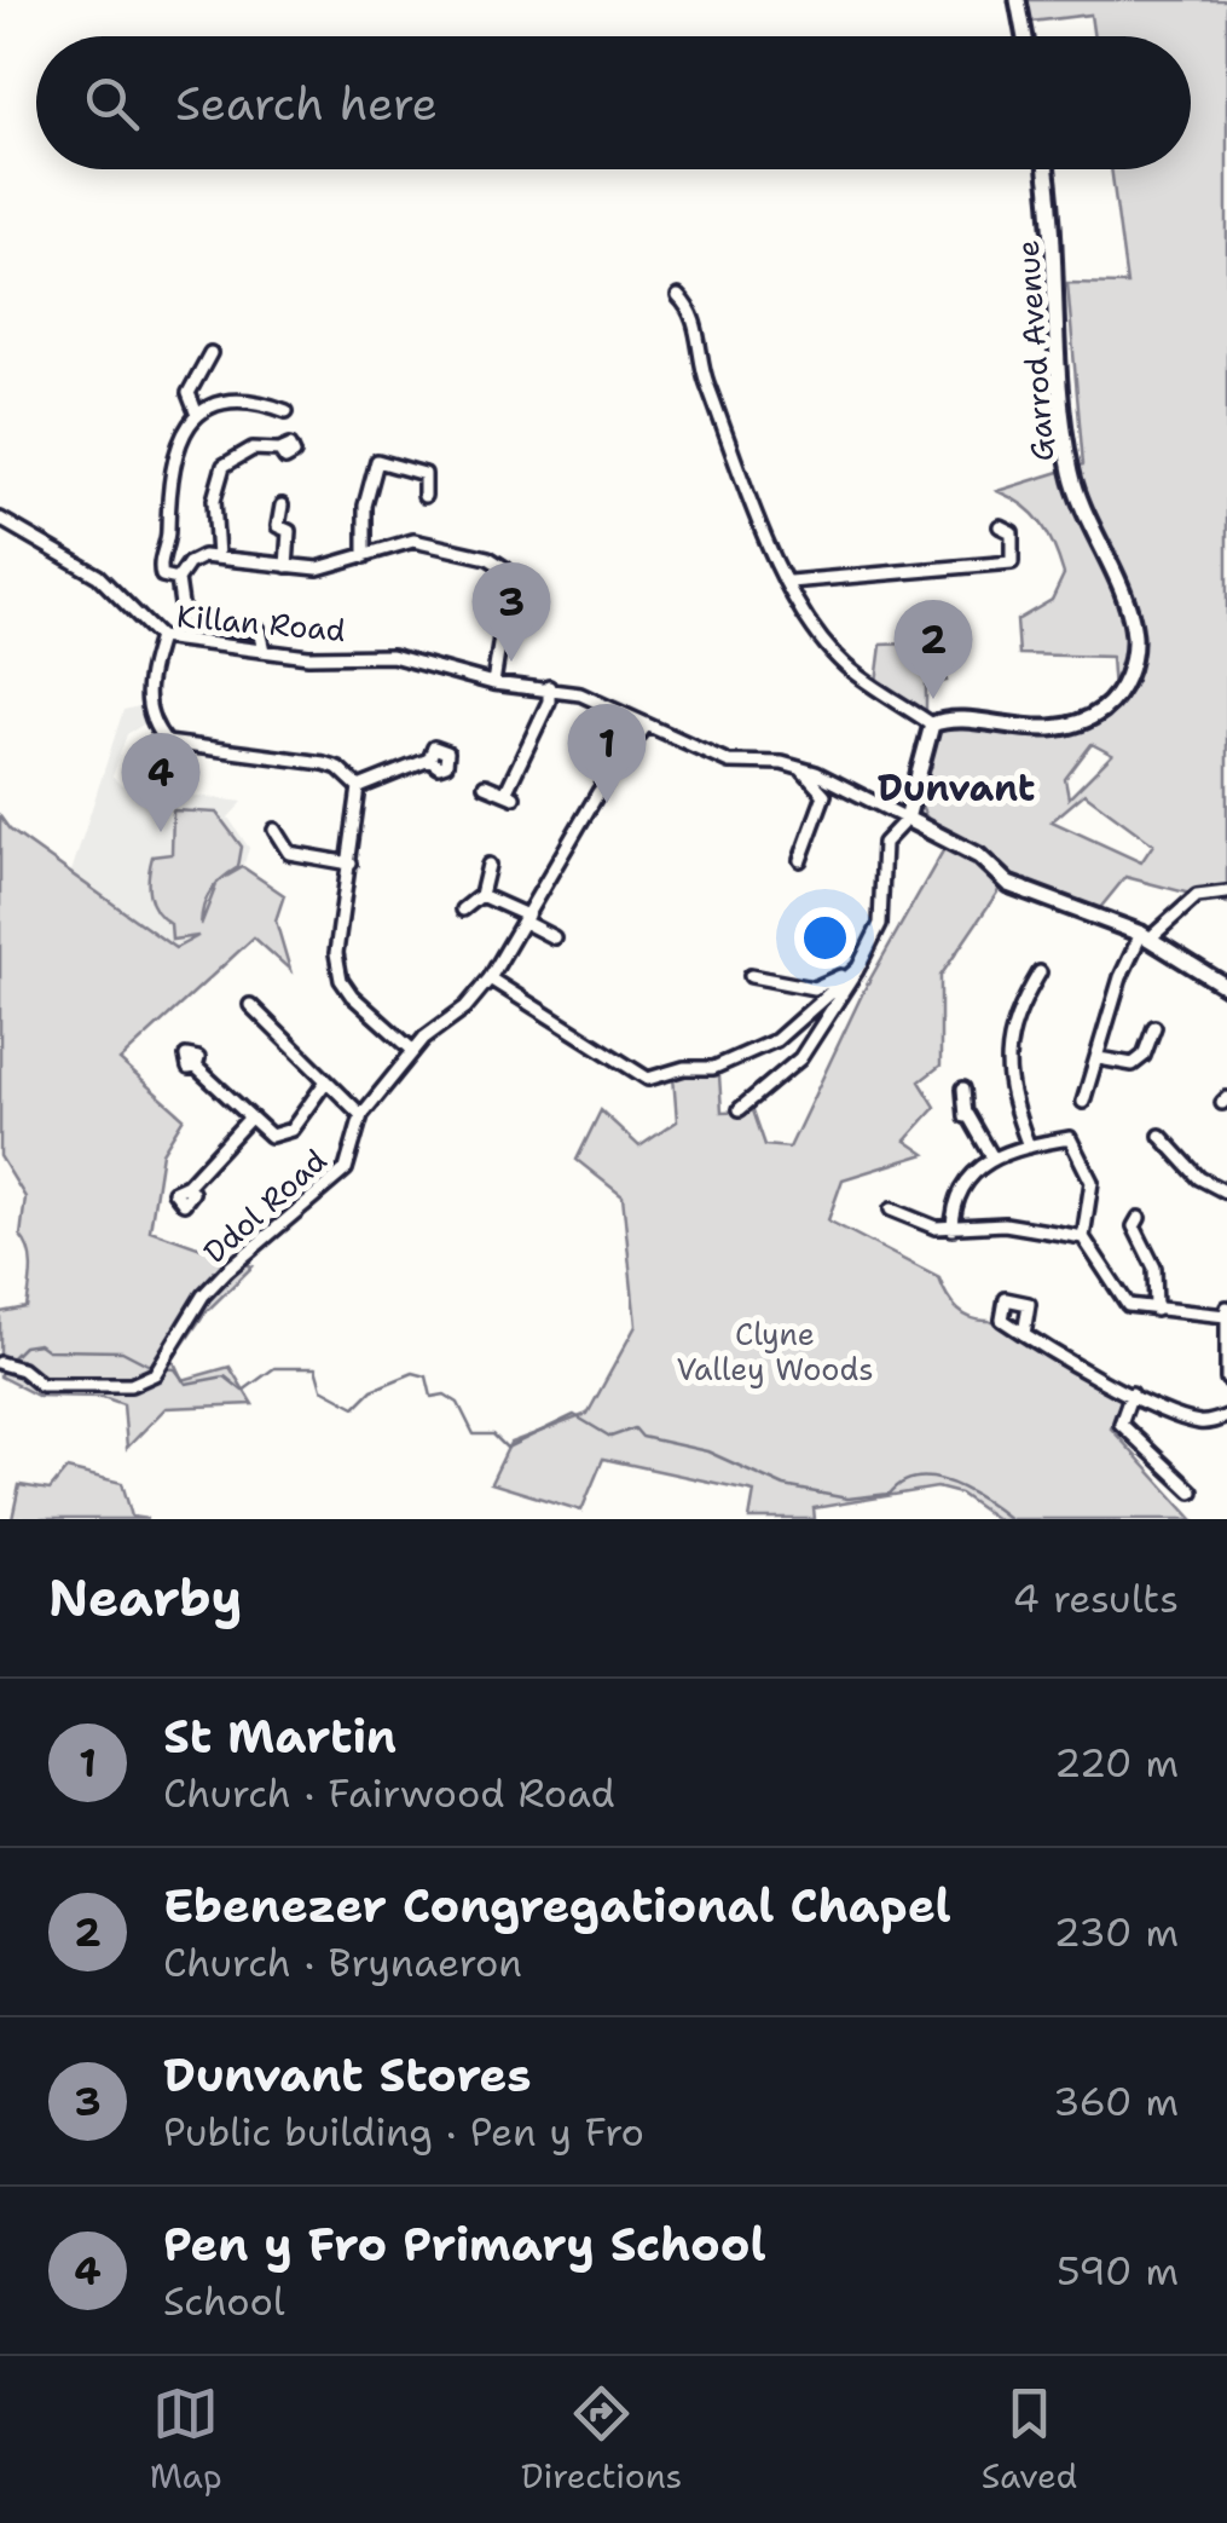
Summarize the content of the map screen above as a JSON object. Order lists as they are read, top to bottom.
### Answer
{
  "streets": {
    "main road": ["Garrod Avenue"],
    "street": ["Killan Road", "Ddol Road"]
  },
  "crossings": [
    ["Killan Road", "Ddol Road"]
  ],
  "districts": ["Dunvant"],
  "parks": ["Clyne Valley Woods"],
  "page": {
    "search": "Search here",
    "pins": [
      "3",
      "2",
      "1",
      "4"
    ],
    "heading": ["Nearby", "4 results"],
    "list": [
      {
        "mark": "1",
        "name": "St Martin",
        "note": "Church · Fairwood Road",
        "value": "220 m"
      },
      {
        "mark": "2",
        "name": "Ebenezer Congregational Chapel",
        "note": "Church · Brynaeron",
        "value": "230 m"
      },
      {
        "mark": "3",
        "name": "Dunvant Stores",
        "note": "Public building · Pen y Fro",
        "value": "360 m"
      },
      {
        "mark": "4",
        "name": "Pen y Fro Primary School",
        "note": "School",
        "value": "590 m"
      }
    ],
    "nav": ["Map", "Directions", "Saved"]
  }
}
